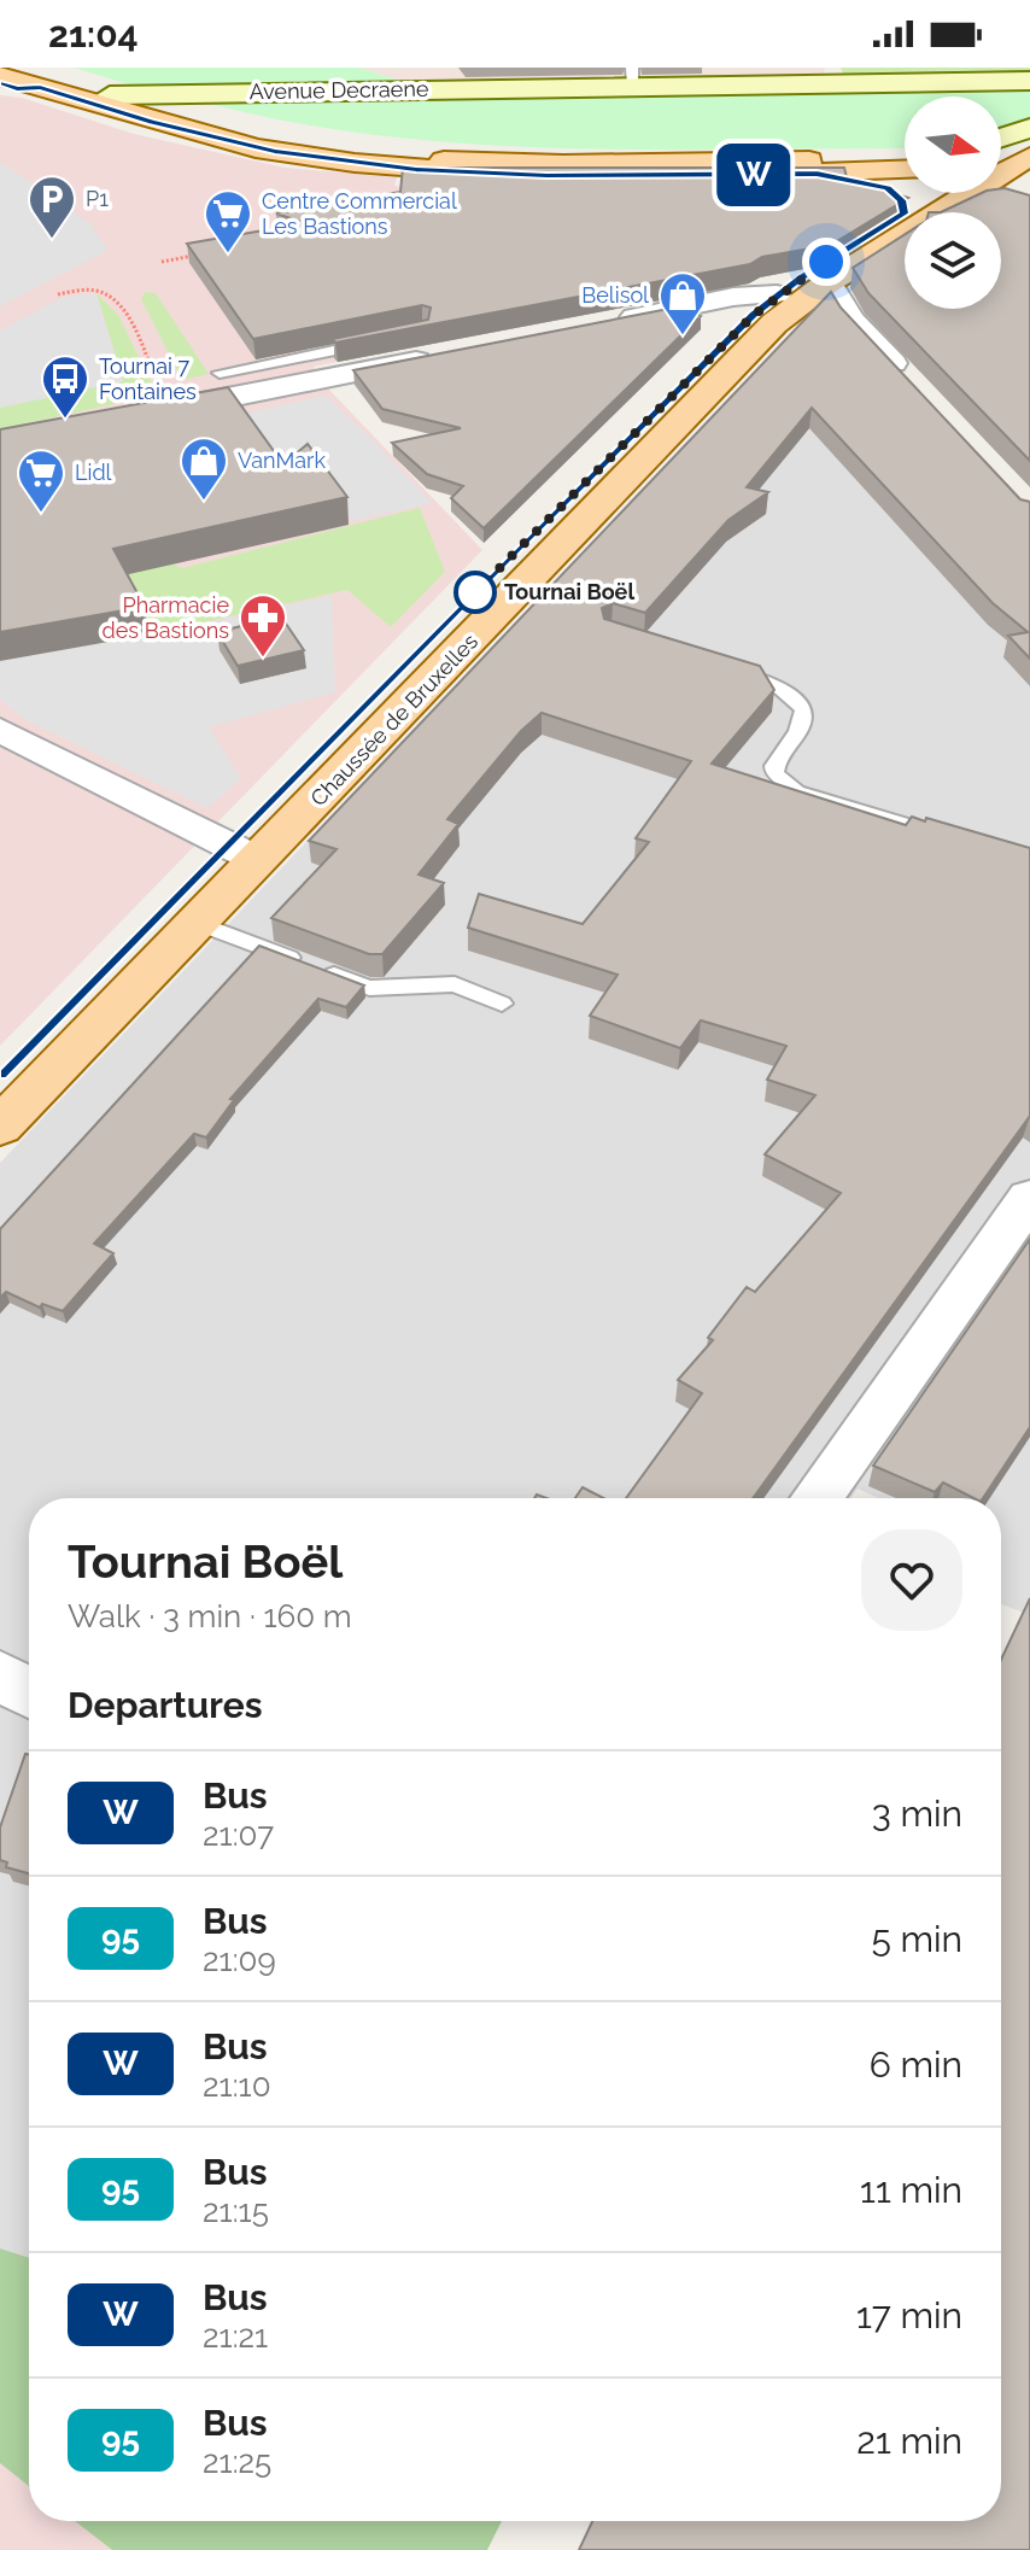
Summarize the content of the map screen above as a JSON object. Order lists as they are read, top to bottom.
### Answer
{
  "streets": {
    "main road": ["Chaussée de Bruxelles"],
    "street": ["Avenue Decraene"]
  },
  "places": {
    "parking": ["P1"],
    "supermarket": ["Centre Commercial Les Bastions", "Lidl"],
    "shop": ["Belisol", "VanMark"],
    "bus stop": ["Tournai 7 Fontaines"],
    "other": ["Tournai Boël"],
    "pharmacy": ["Pharmacie des Bastions"]
  },
  "lines": ["bus line W"],
  "north": "right",
  "page": {
    "status": "21:04",
    "on_map": "W",
    "heading": [
      ["Tournai Boël", "Walk · 3 min · 160 m"],
      "Departures"
    ],
    "list": [
      {
        "mark": "W",
        "name": "Bus",
        "note": "21:07",
        "value": "3 min"
      },
      {
        "mark": "95",
        "name": "Bus",
        "note": "21:09",
        "value": "5 min"
      },
      {
        "mark": "W",
        "name": "Bus",
        "note": "21:10",
        "value": "6 min"
      },
      {
        "mark": "95",
        "name": "Bus",
        "note": "21:15",
        "value": "11 min"
      },
      {
        "mark": "W",
        "name": "Bus",
        "note": "21:21",
        "value": "17 min"
      },
      {
        "mark": "95",
        "name": "Bus",
        "note": "21:25",
        "value": "21 min"
      }
    ]
  }
}
